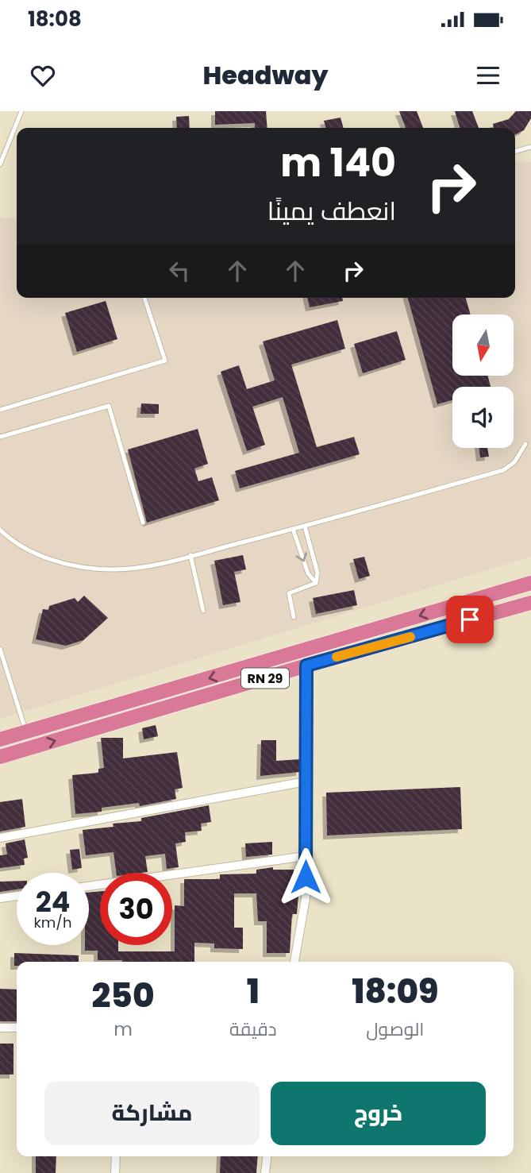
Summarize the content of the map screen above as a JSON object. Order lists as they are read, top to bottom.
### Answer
{
  "streets": {
    "highway": ["RN 29"]
  },
  "north": "bottom",
  "page": {
    "status": "18:08",
    "header": "Headway",
    "turn": ["140 m", "انعطف يمينًا"],
    "speed": "24 km/h",
    "limit": "30",
    "eta": [
      "18:09",
      "الوصول",
      "1",
      "دقيقة",
      "250",
      "m"
    ],
    "buttons": ["خروج", "مشاركة"]
  }
}
